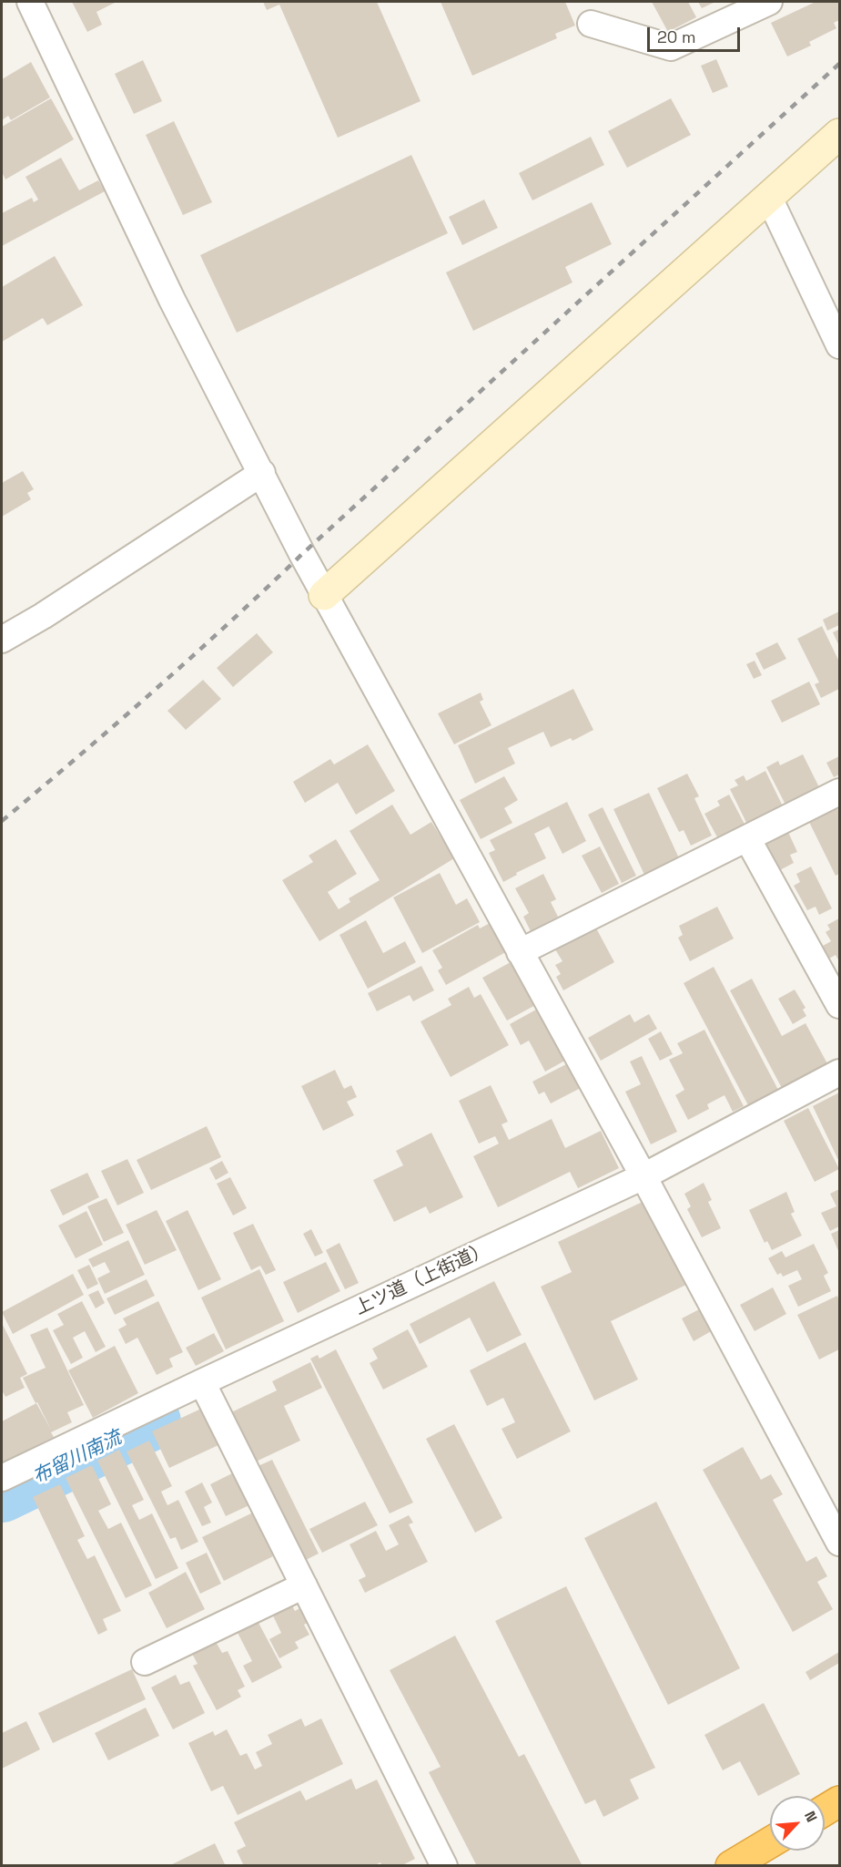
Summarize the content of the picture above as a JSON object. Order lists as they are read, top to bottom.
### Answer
{
  "streets": {
    "street": ["上ツ道（上街道）"]
  },
  "water": ["布留川南流"],
  "scale_bar": "20 m",
  "north": "top right"
}
